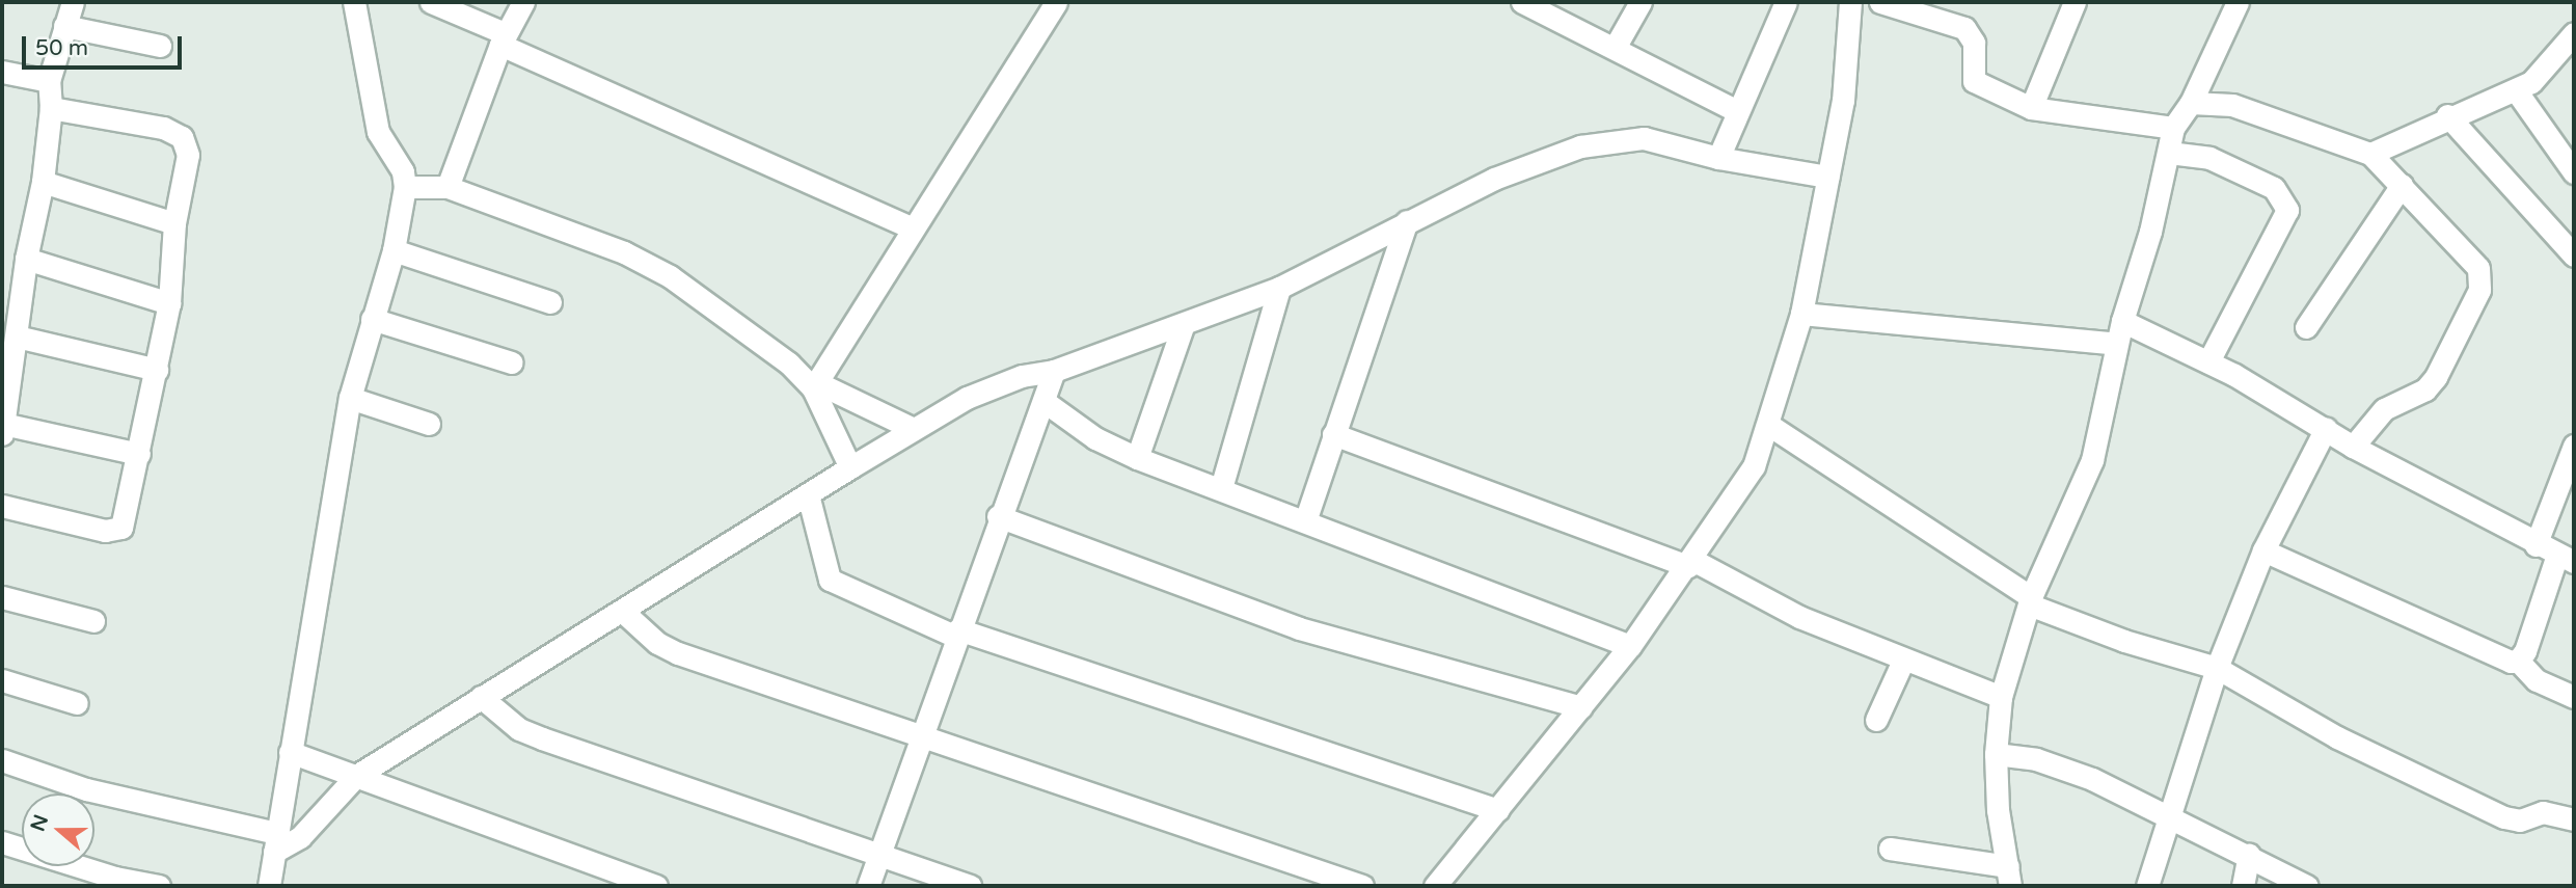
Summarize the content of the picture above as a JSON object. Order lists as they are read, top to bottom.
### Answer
{
  "scale_bar": "50 m",
  "north": "left"
}
